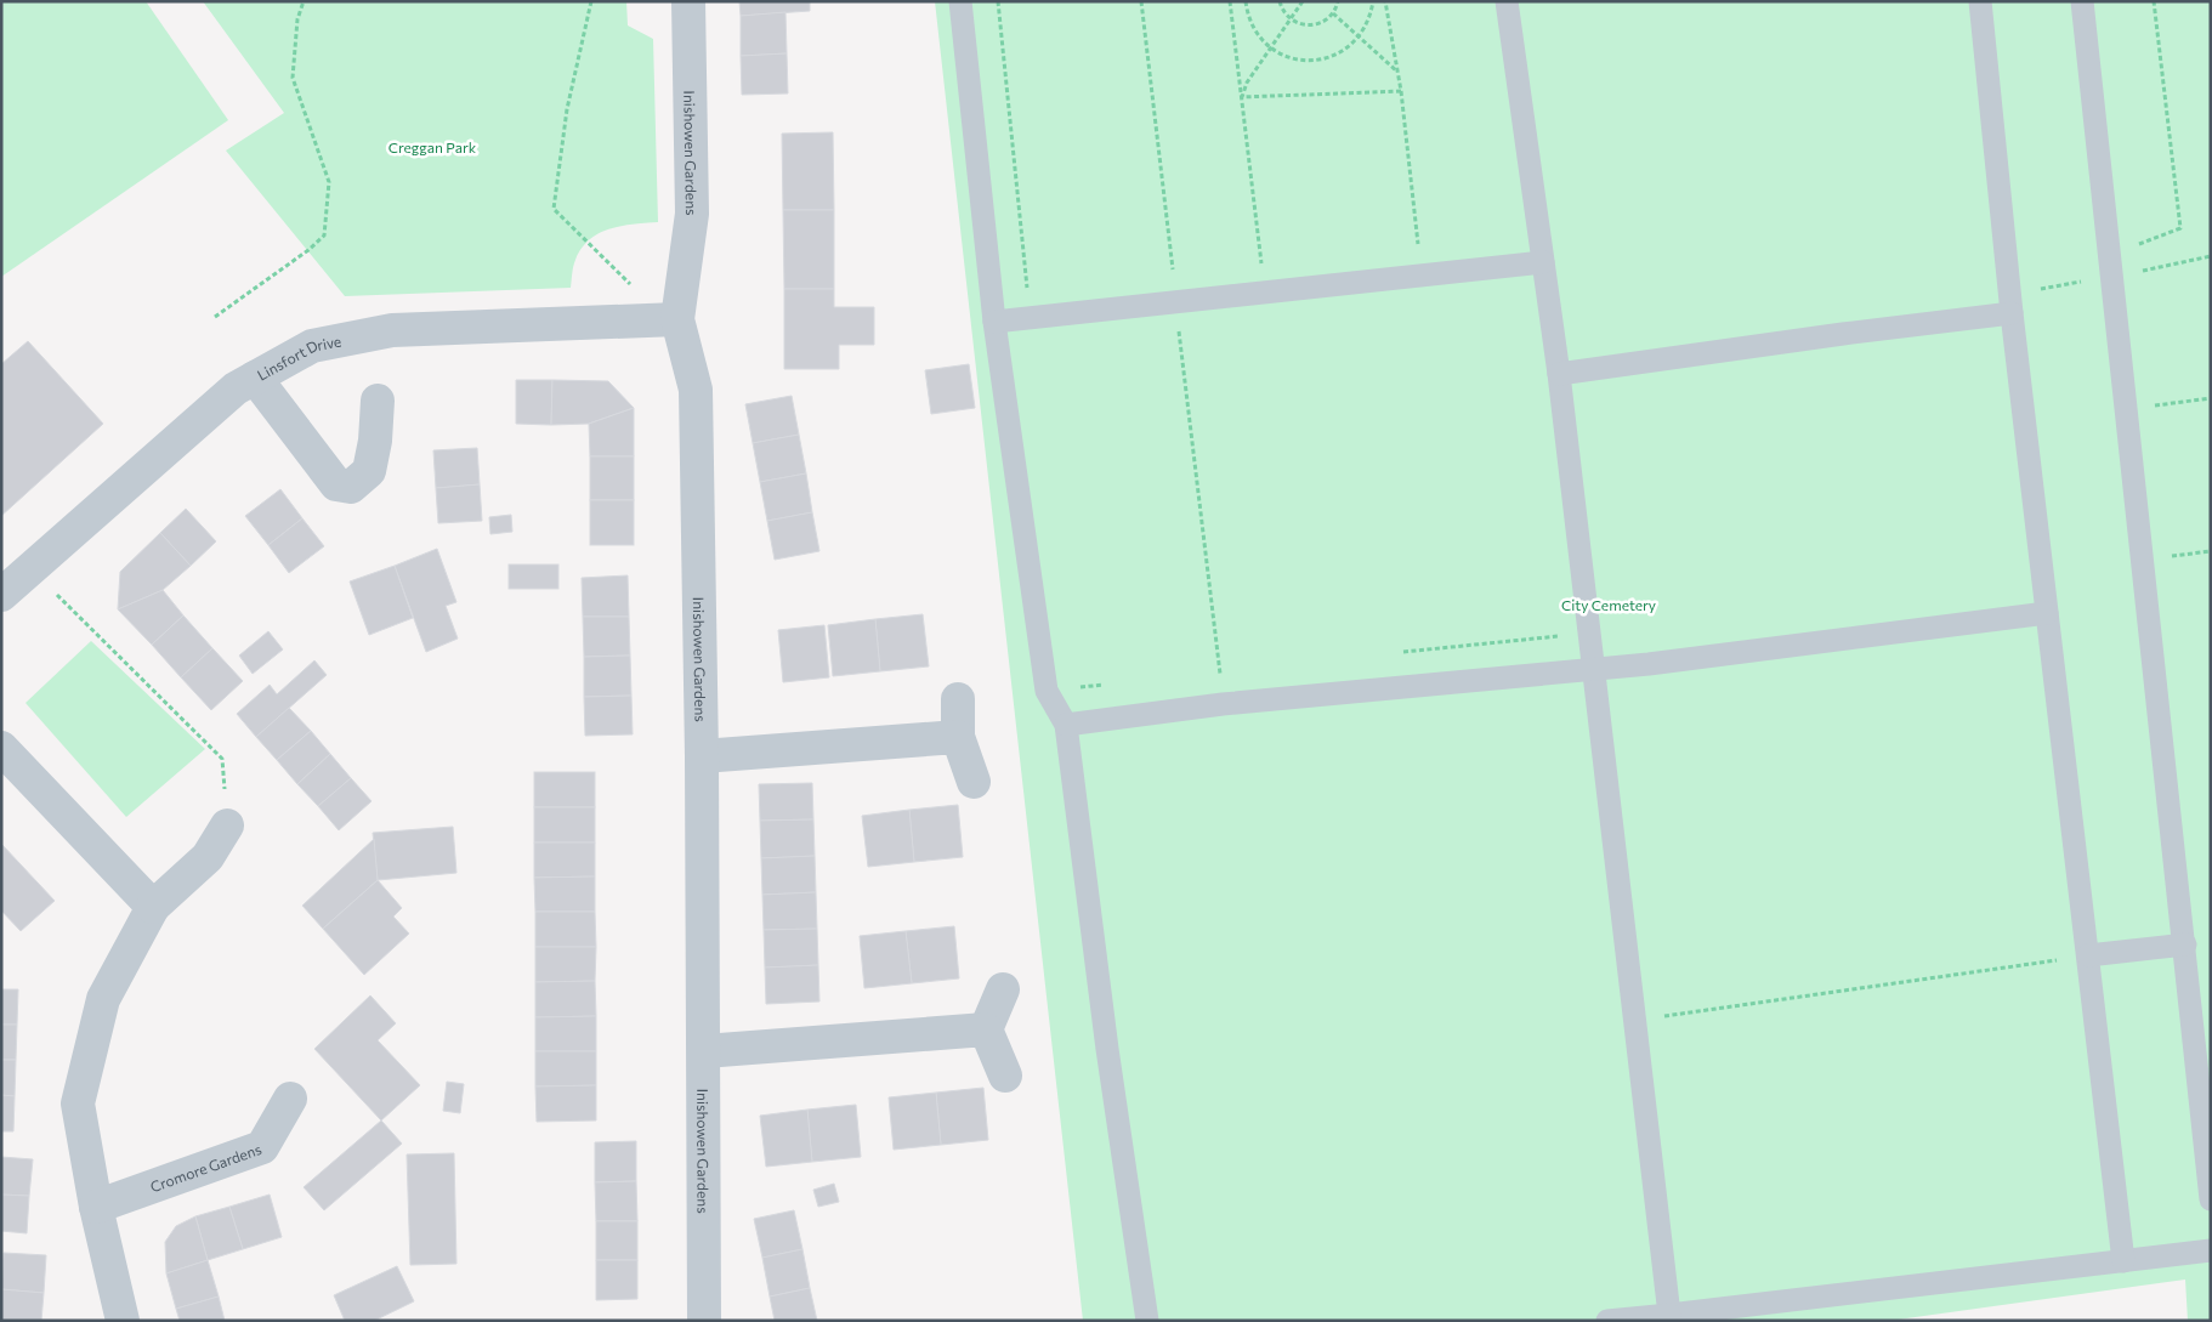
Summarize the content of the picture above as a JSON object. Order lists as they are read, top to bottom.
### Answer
{
  "streets": {
    "street": ["Inishowen Gardens", "Linsfort Drive", "Cromore Gardens"]
  },
  "crossings": [
    ["Inishowen Gardens", "Linsfort Drive"]
  ],
  "parks": ["Creggan Park", "City Cemetery"]
}
